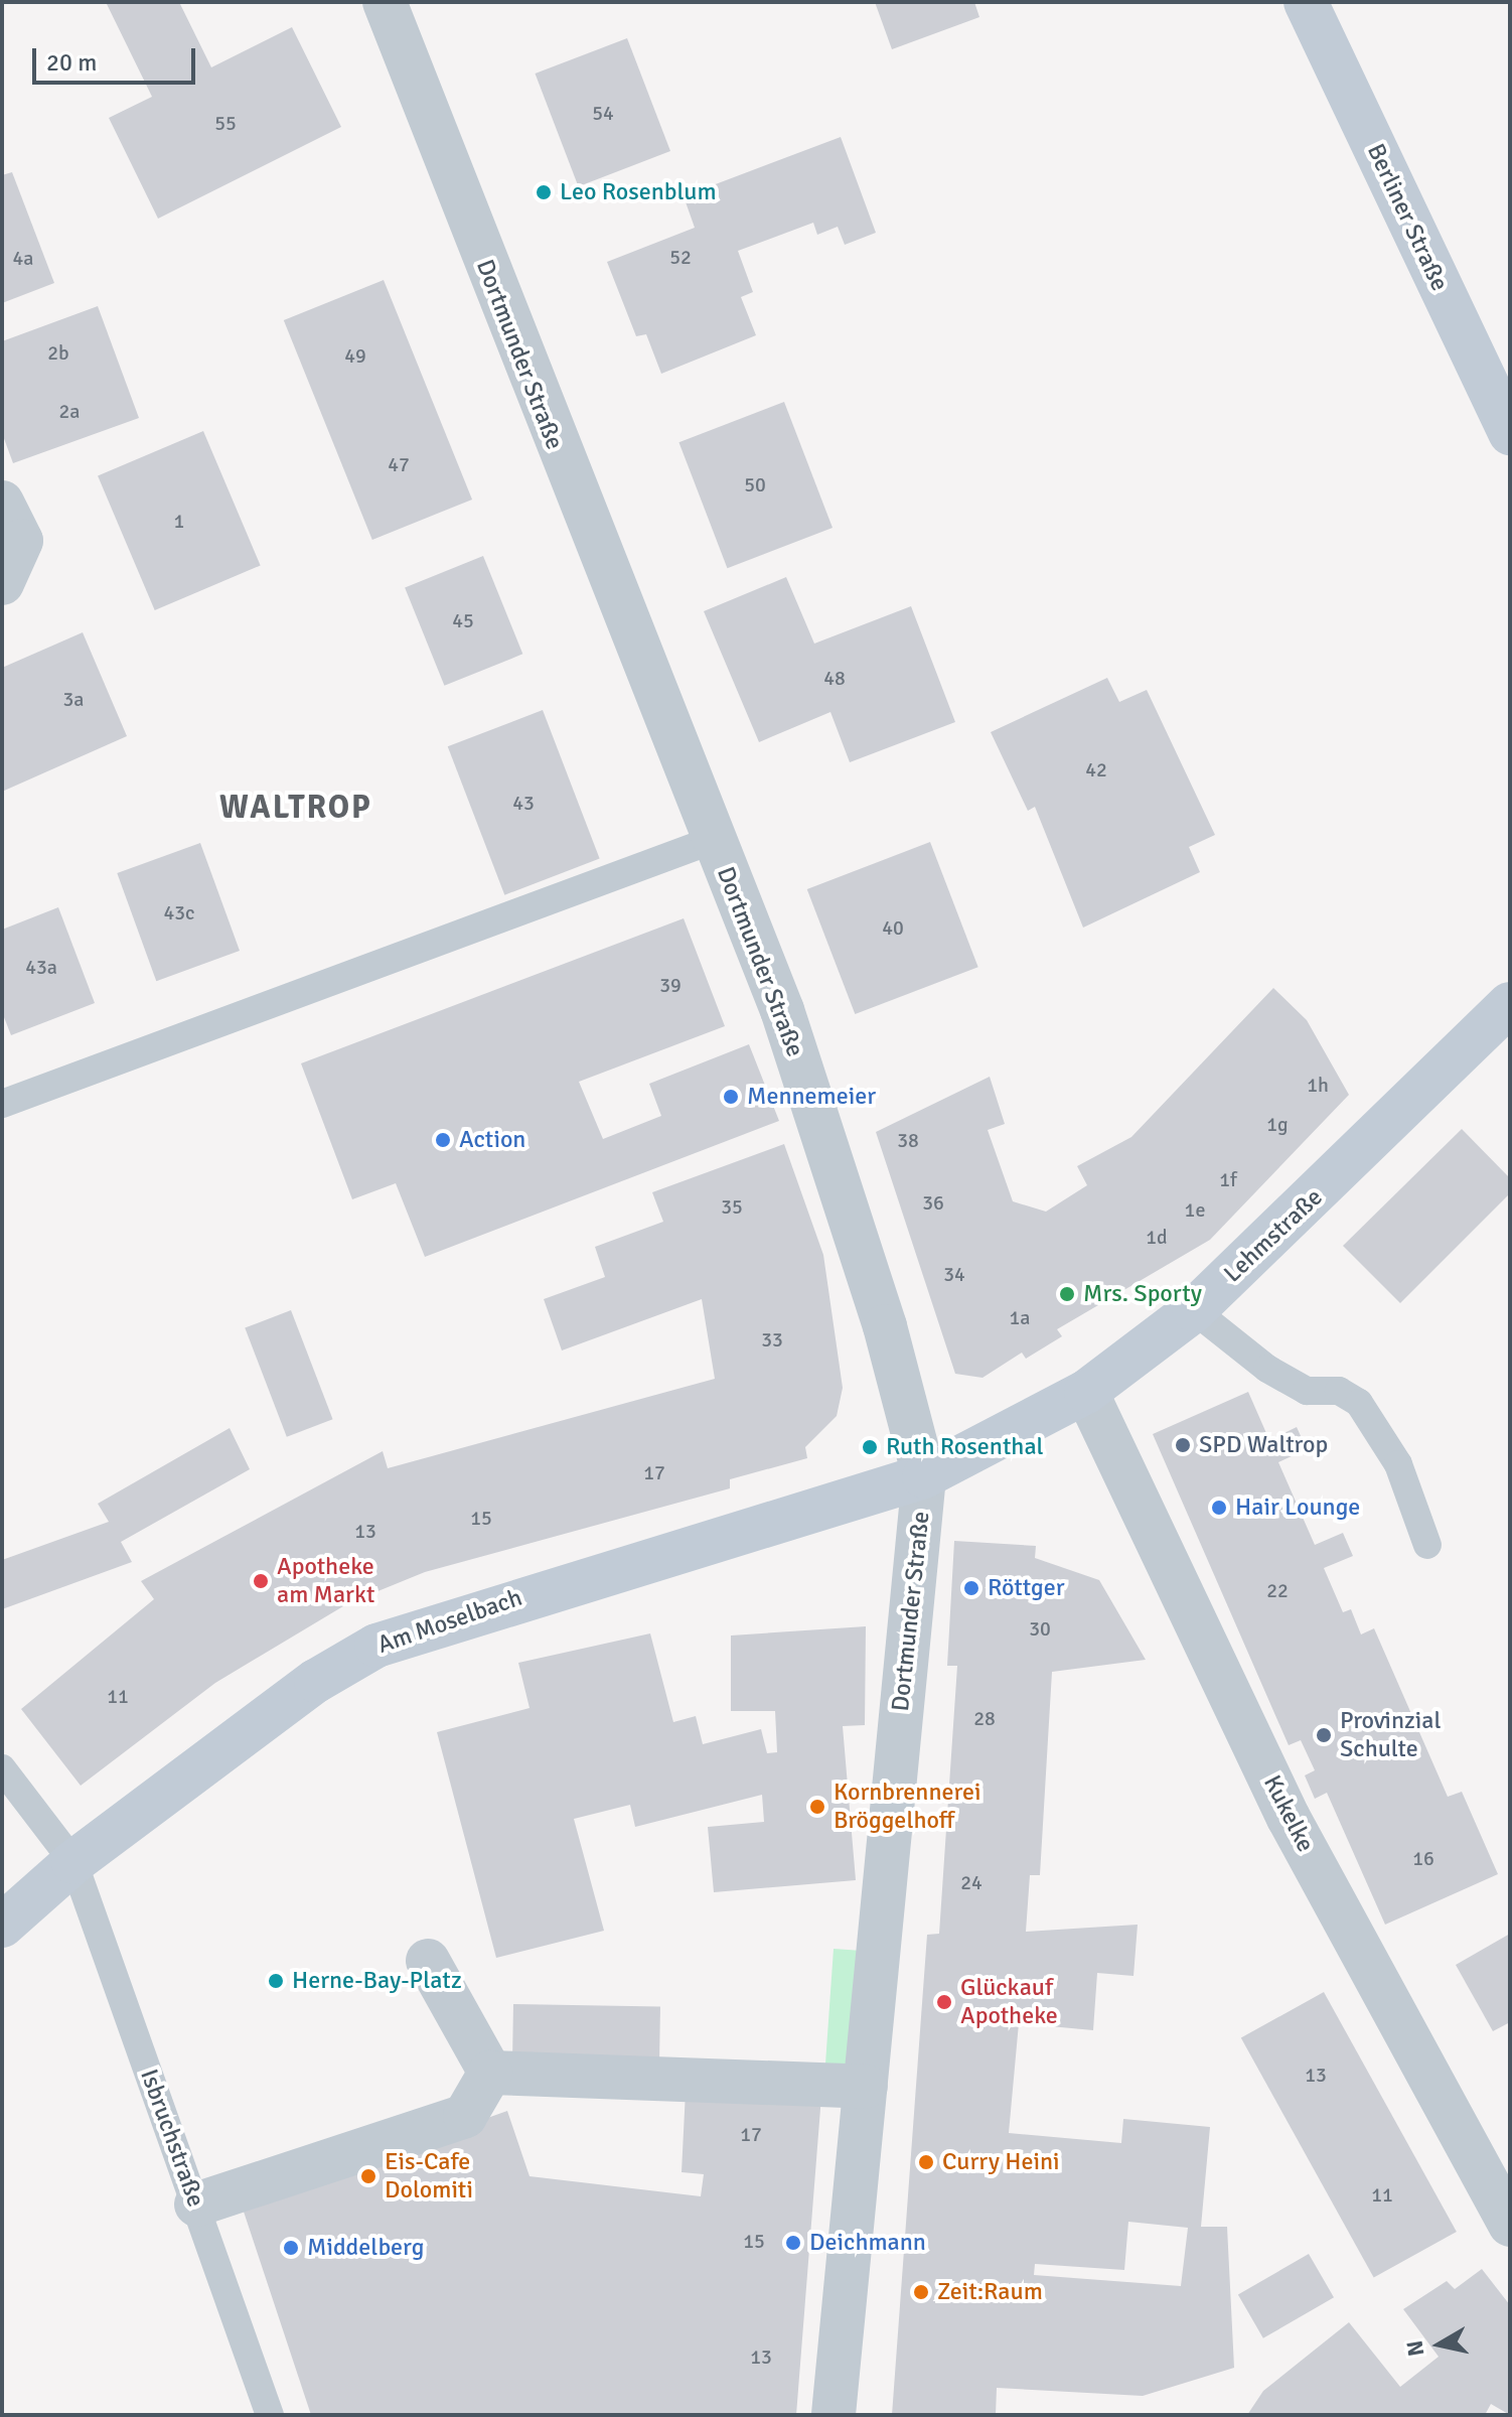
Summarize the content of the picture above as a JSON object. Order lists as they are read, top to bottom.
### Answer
{
  "streets": {
    "street": [
      "Berliner Straße",
      "Dortmunder Straße",
      "Lehmstraße",
      "Am Moselbach",
      "Kukelke"
    ],
    "lane": ["Isbruchstraße"]
  },
  "crossings": [
    ["Dortmunder Straße", "Lehmstraße"],
    ["Dortmunder Straße", "Am Moselbach"],
    ["Lehmstraße", "Am Moselbach"],
    ["Lehmstraße", "Kukelke"],
    ["Am Moselbach", "Isbruchstraße"]
  ],
  "districts": ["WALTROP"],
  "places": [
    "Leo Rosenblum",
    "Mennemeier",
    "Action",
    "Mrs. Sporty",
    "SPD Waltrop",
    "Ruth Rosenthal",
    "Hair Lounge",
    "Apotheke am Markt",
    "Röttger",
    "Provinzial Schulte",
    "Kornbrennerei Bröggelhoff",
    "Herne-Bay-Platz",
    "Glückauf Apotheke",
    "Curry Heini",
    "Eis-Cafe Dolomiti",
    "Deichmann",
    "Middelberg",
    "Zeit:Raum"
  ],
  "house_numbers": [
    "54",
    "55",
    "52",
    "4a",
    "2b",
    "49",
    "2a",
    "47",
    "50",
    "1",
    "45",
    "48",
    "3a",
    "42",
    "43",
    "43c",
    "40",
    "43a",
    "39",
    "1h",
    "1g",
    "38",
    "1f",
    "36",
    "35",
    "1e",
    "1d",
    "34",
    "1a",
    "33",
    "17",
    "15",
    "13",
    "22",
    "30",
    "11",
    "28",
    "16",
    "24",
    "13",
    "17",
    "11",
    "15",
    "13"
  ],
  "scale_bar": "20 m",
  "north": "left"
}
